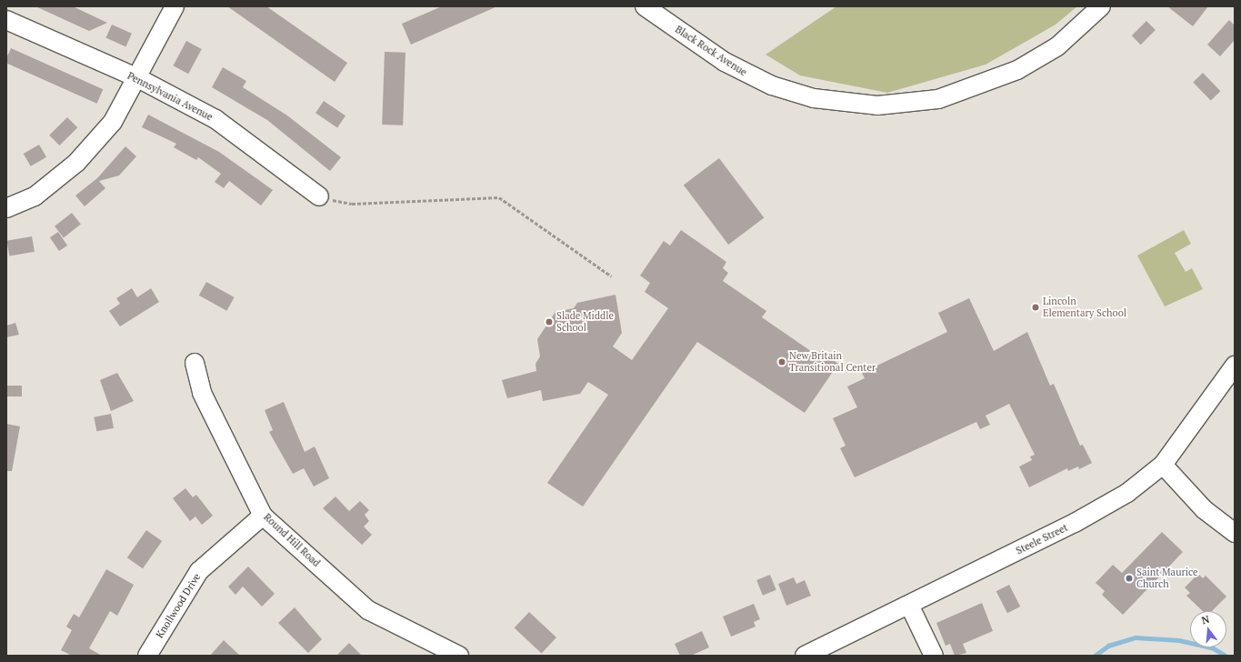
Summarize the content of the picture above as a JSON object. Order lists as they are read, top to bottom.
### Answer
{
  "streets": {
    "street": [
      "Black Rock Avenue",
      "Pennsylvania Avenue",
      "Steele Street",
      "Round Hill Road",
      "Knollwood Drive"
    ]
  },
  "crossings": [
    ["Round Hill Road", "Knollwood Drive"]
  ],
  "places": [
    "Lincoln Elementary School",
    "Slade Middle School",
    "New Britain Transitional Center",
    "Saint Maurice Church"
  ],
  "north": "top"
}
